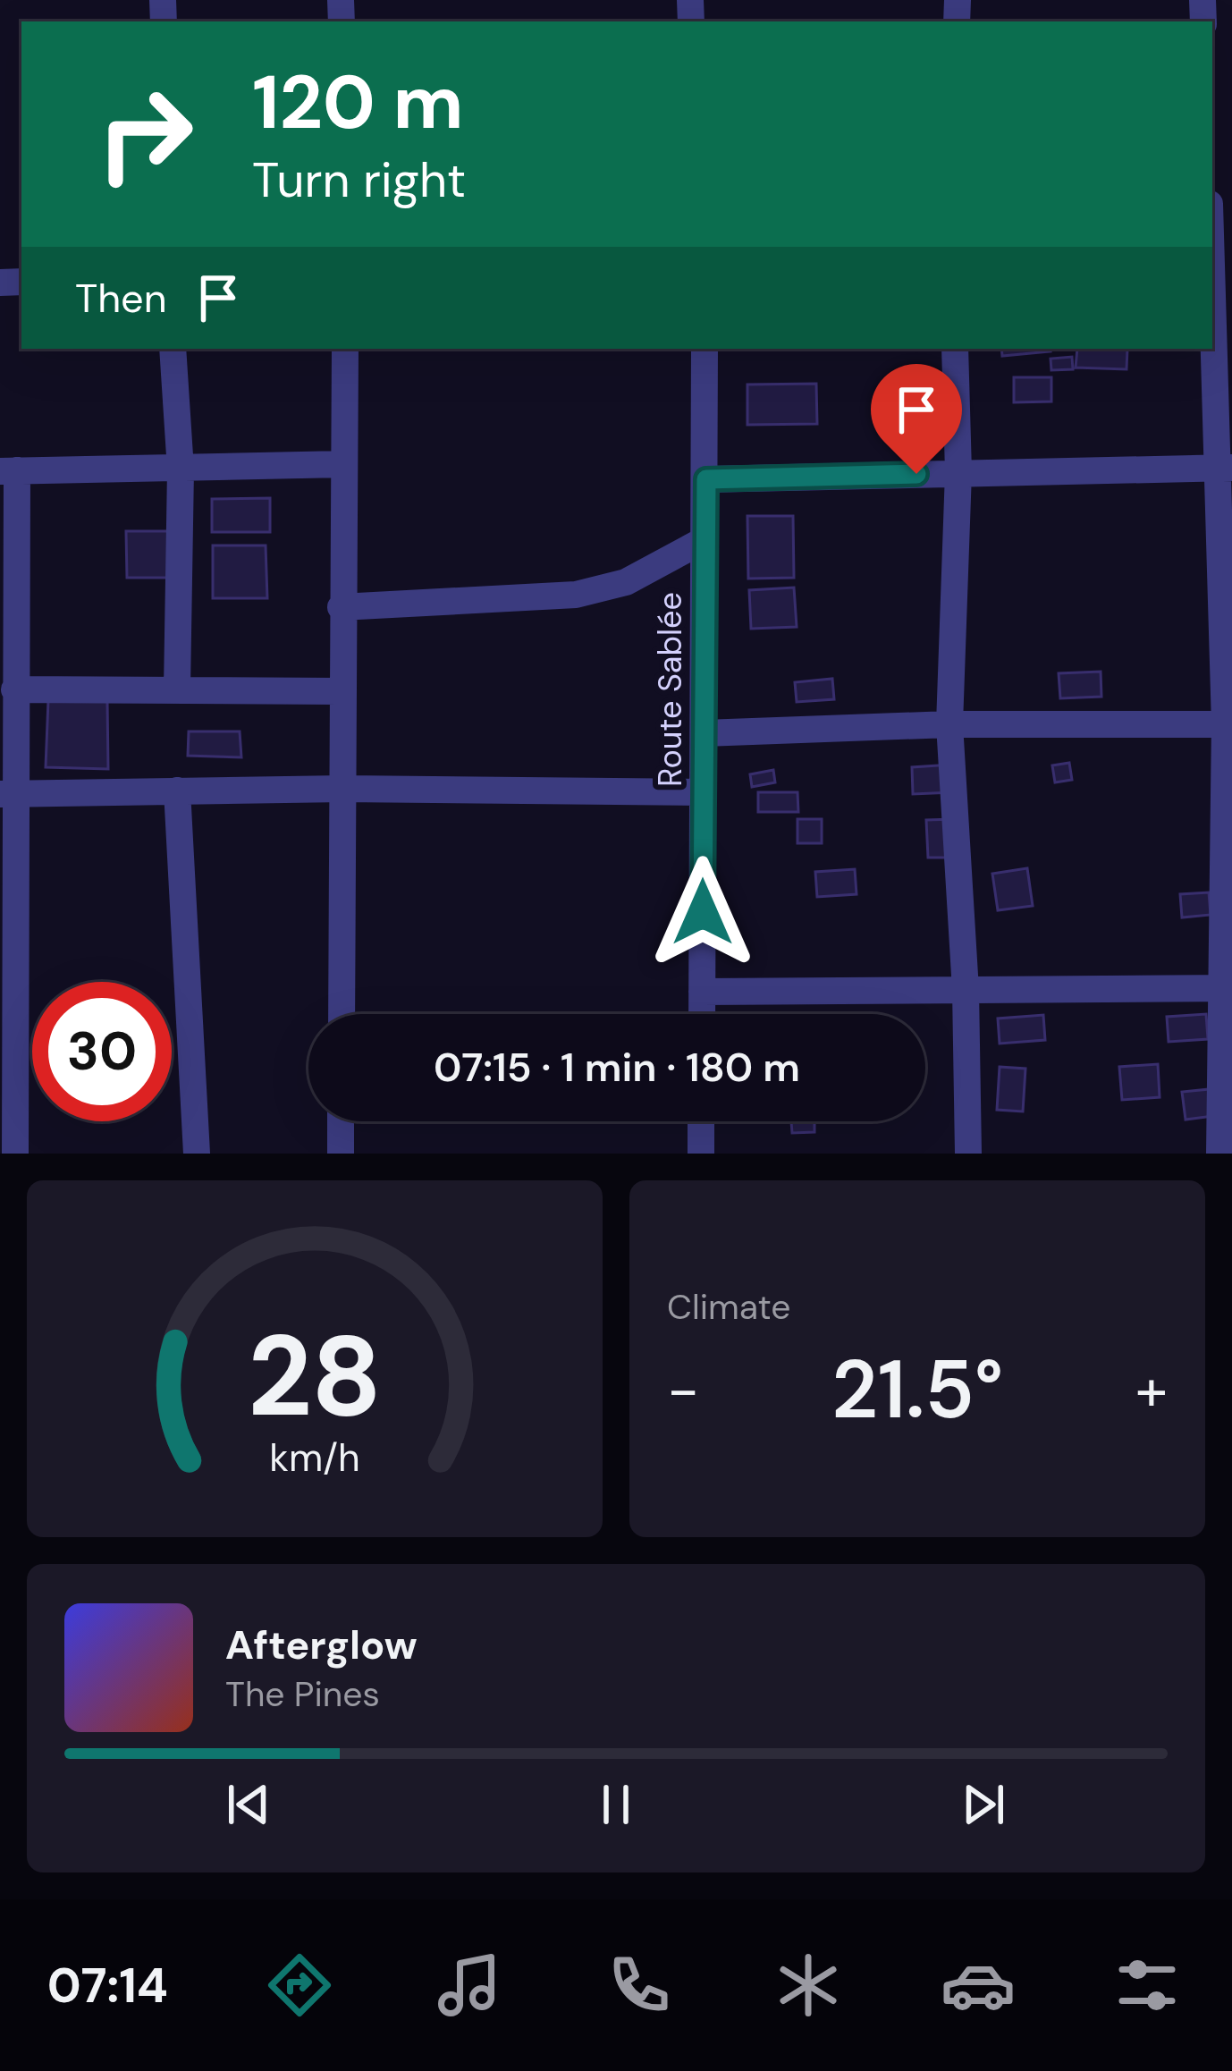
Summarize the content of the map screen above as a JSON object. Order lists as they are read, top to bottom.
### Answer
{
  "streets": {
    "street": ["Route Sablée"]
  },
  "page": {
    "turn": ["120 m", "Turn right"],
    "then": "Then",
    "limit": "30",
    "trip": "07:15 · 1 min · 180 m",
    "tile": "Climate",
    "heat": ["−", "21.5°", "+"],
    "song": ["Afterglow", "The Pines"],
    "tabs": "07:14",
    "gauge": ["28", "km/h"]
  }
}
